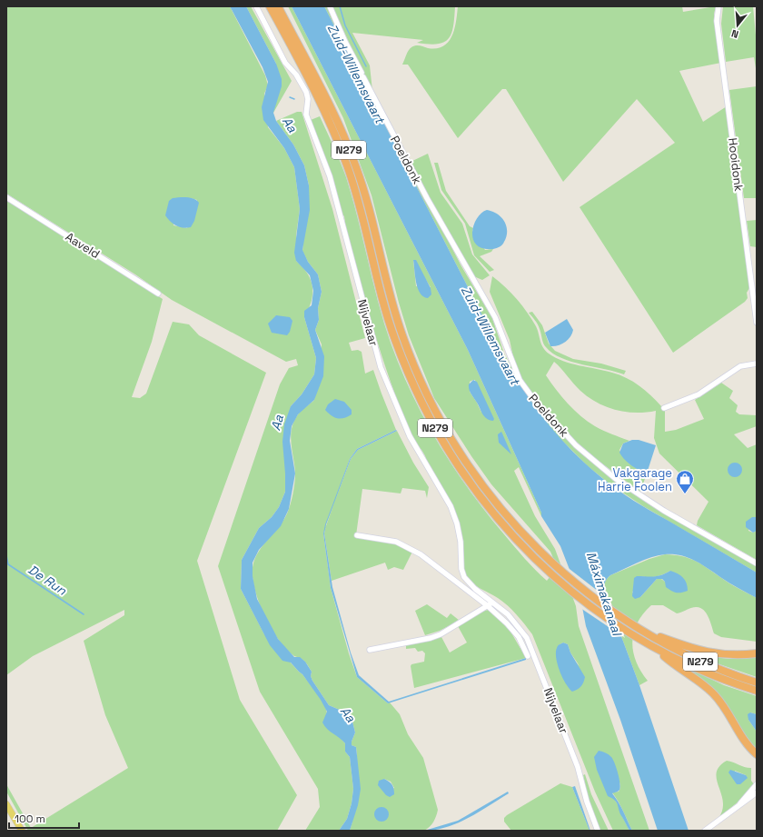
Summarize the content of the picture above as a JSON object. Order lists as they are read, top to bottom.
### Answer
{
  "streets": {
    "highway": ["N279"],
    "street": [
      "Poeldonk",
      "Hooidonk",
      "Aaveld",
      "Nijvelaar"
    ]
  },
  "water": [
    "Zuid-Willemsvaart",
    "Aa",
    "De Run",
    "Máximakanaal"
  ],
  "places": {
    "shop": ["Vakgarage Harrie Foolen"]
  },
  "scale_bar": "100 m",
  "north": "bottom"
}
